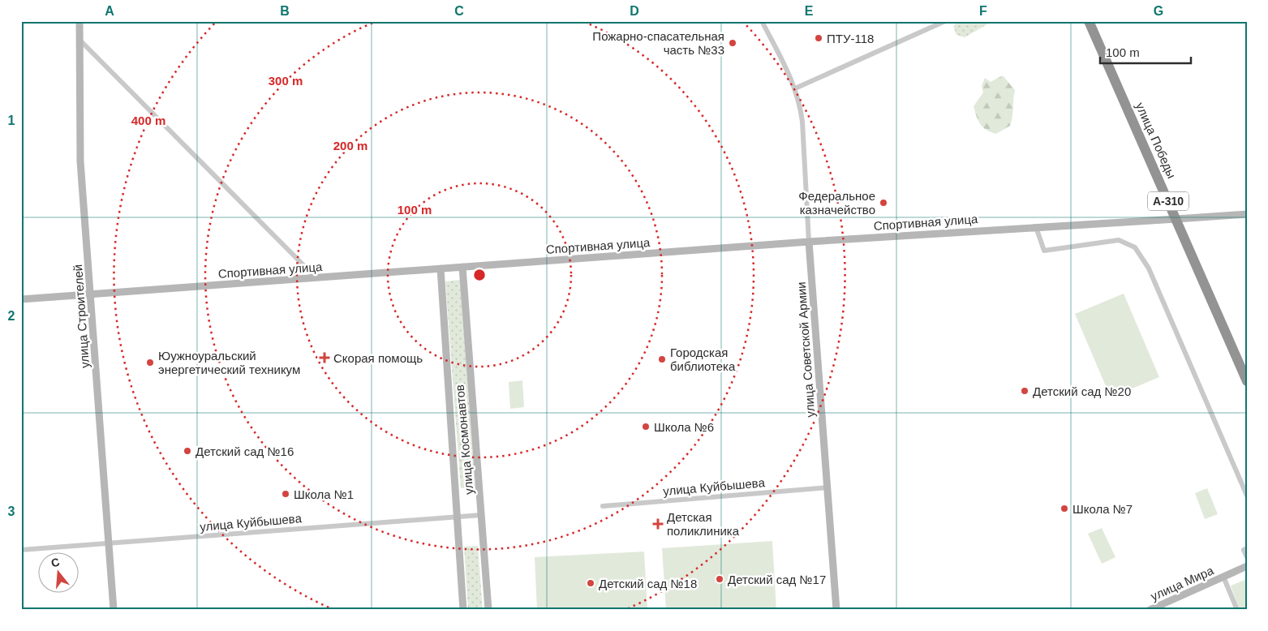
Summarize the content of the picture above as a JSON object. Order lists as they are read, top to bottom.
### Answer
{
  "streets": {
    "highway": ["улица Победы", "А-310"],
    "street": [
      "Спортивная улица",
      "улица Строителей",
      "улица Советской Армии",
      "улица Космонавтов",
      "улица Куйбышева",
      "улица Мира"
    ]
  },
  "crossings": [
    ["улица Победы", "Спортивная улица"],
    ["Спортивная улица", "улица Строителей"],
    ["Спортивная улица", "улица Советской Армии"],
    ["Спортивная улица", "улица Космонавтов"],
    ["улица Строителей", "улица Куйбышева"],
    ["улица Советской Армии", "улица Куйбышева"],
    ["улица Космонавтов", "улица Куйбышева"]
  ],
  "places": {
    "other": [
      "ПТУ-118",
      "Пожарно-спасательная часть №33",
      "Федеральное казначейство",
      "Городская библиотека",
      "Юужноуральский энергетический техникум",
      "Детский сад №20",
      "Школа №6",
      "Детский сад №16",
      "Школа №1",
      "Школа №7",
      "Детский сад №17",
      "Детский сад №18"
    ],
    "health": ["Скорая помощь", "Детская поликлиника"]
  },
  "scale_bar": "100 m",
  "north": "top",
  "grid": {
    "columns": [
      "A",
      "B",
      "C",
      "D",
      "E",
      "F",
      "G"
    ],
    "rows": ["1", "2", "3"]
  },
  "rings": [
    "300 m",
    "400 m",
    "200 m",
    "100 m"
  ]
}
